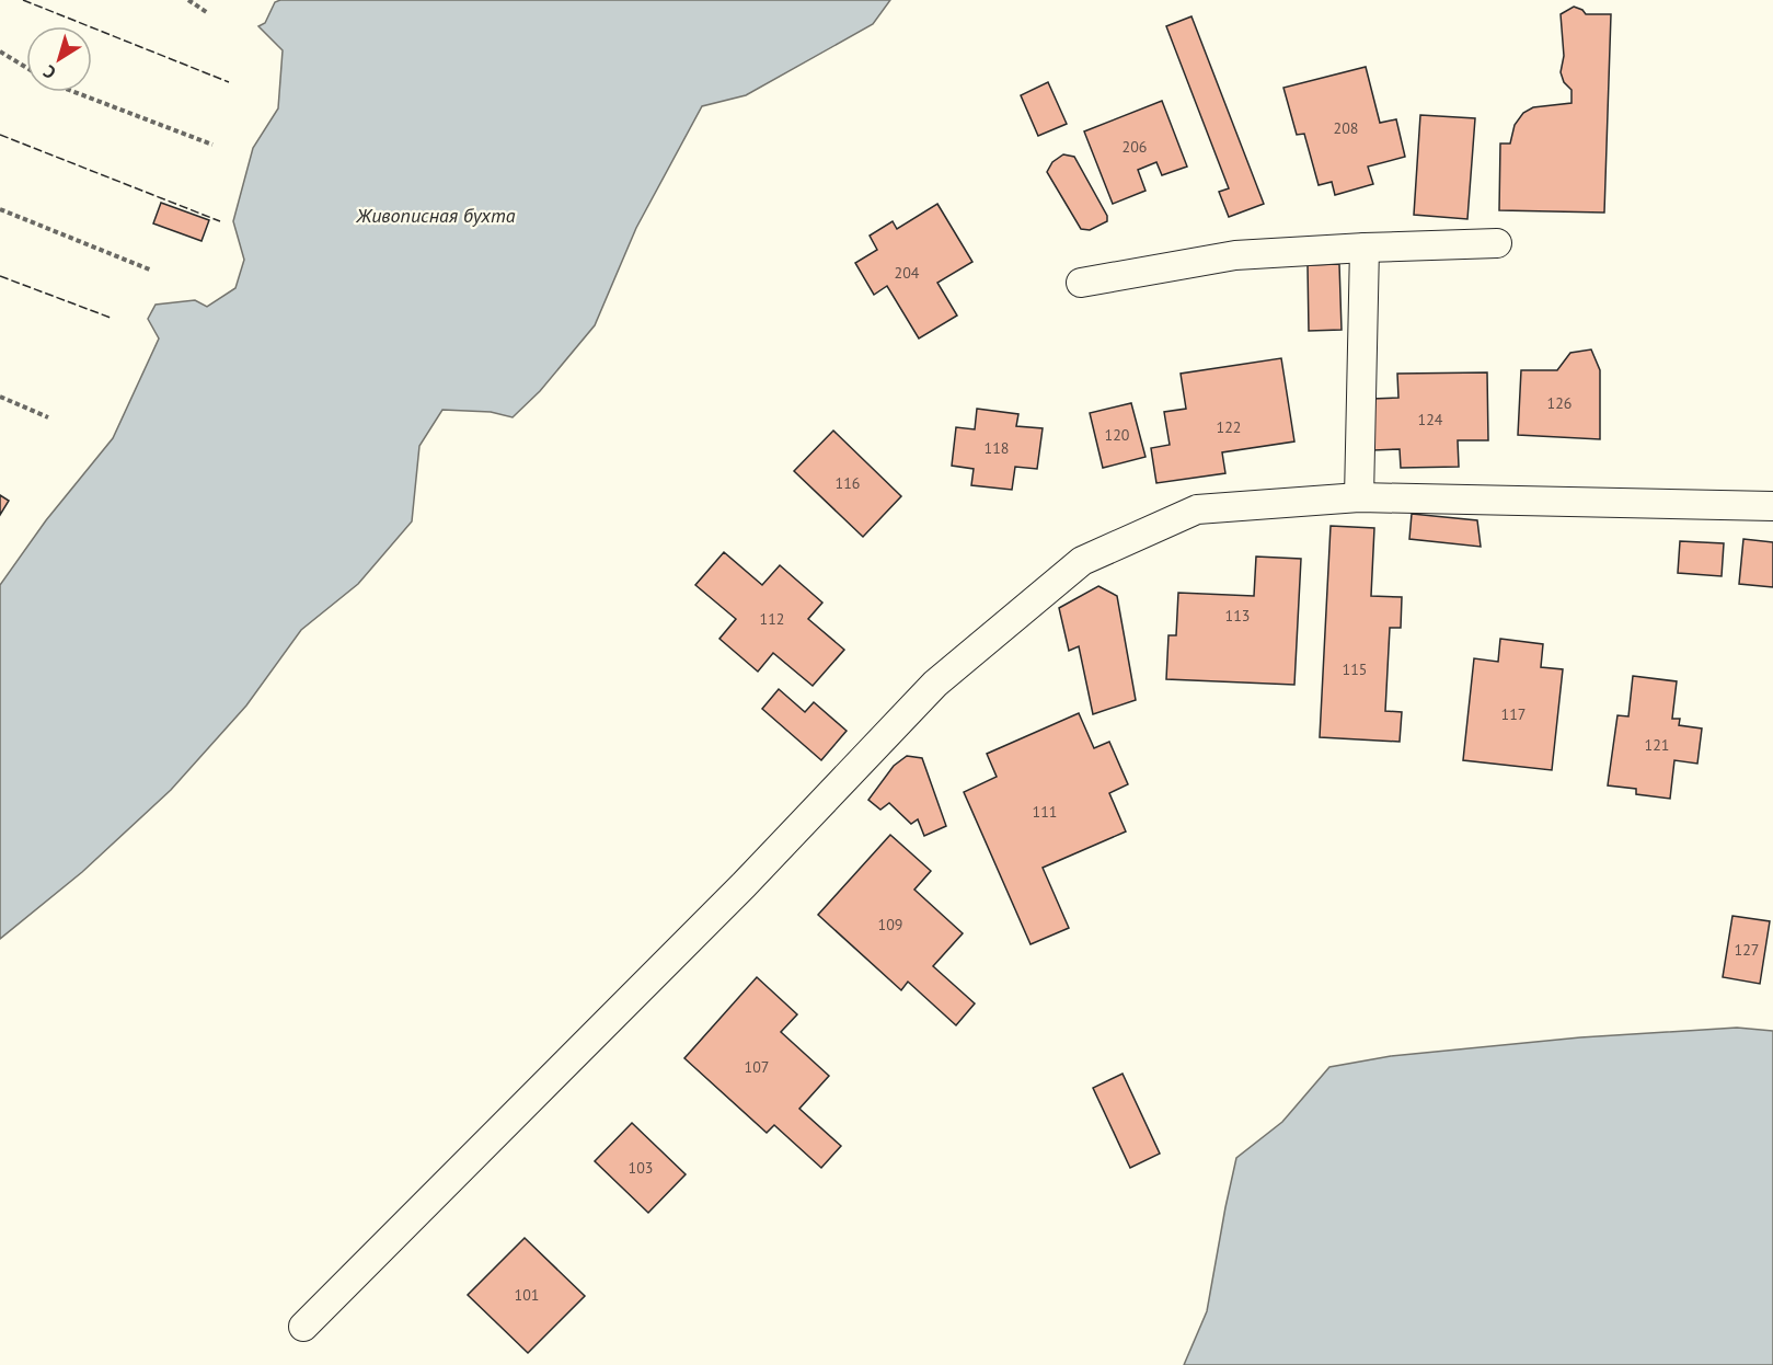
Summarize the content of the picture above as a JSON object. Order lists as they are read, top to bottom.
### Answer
{
  "water": ["Живописная бухта"],
  "house_numbers": [
    "208",
    "206",
    "204",
    "126",
    "124",
    "122",
    "120",
    "118",
    "116",
    "113",
    "112",
    "115",
    "117",
    "121",
    "111",
    "109",
    "127",
    "107",
    "103",
    "101"
  ],
  "north": "bottom left"
}
